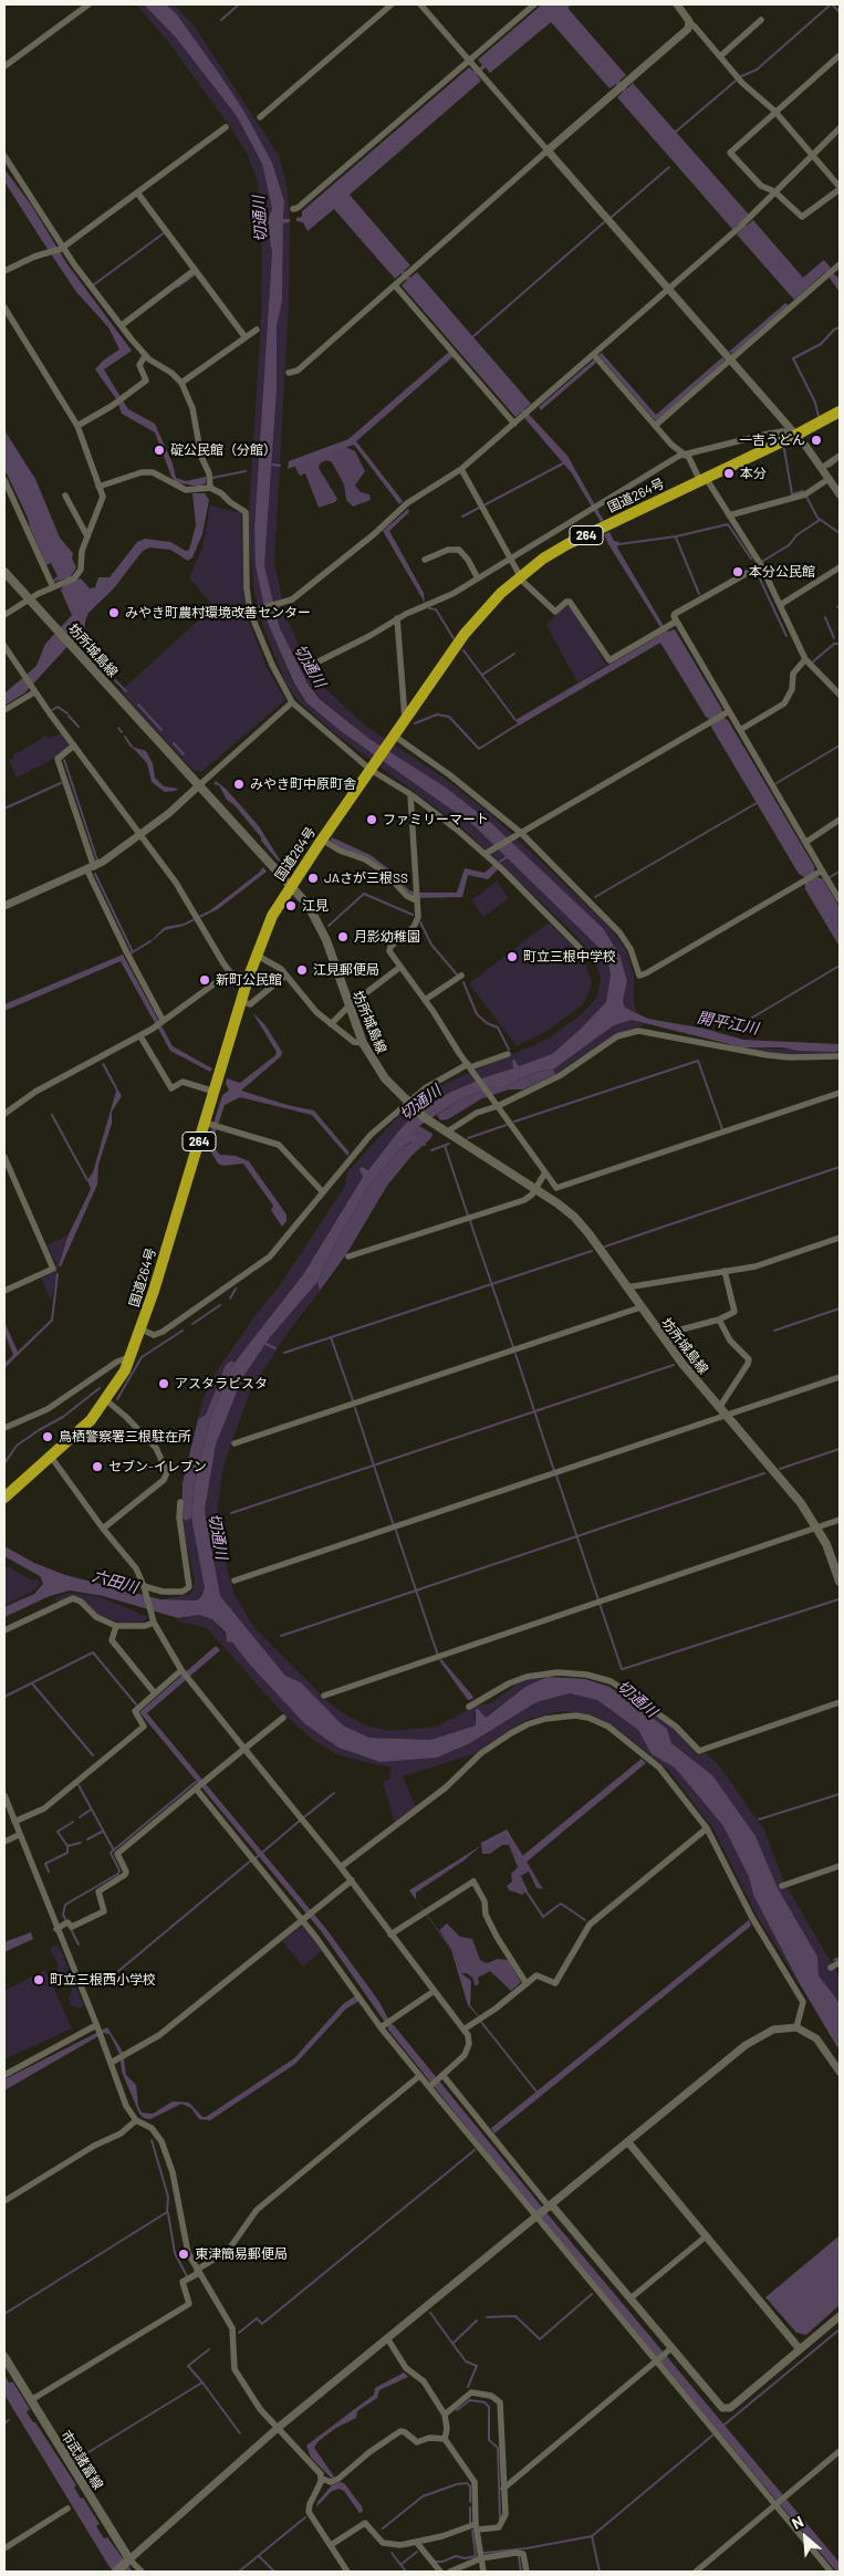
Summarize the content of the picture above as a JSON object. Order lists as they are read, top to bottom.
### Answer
{
  "streets": {
    "highway": ["国道264号", "264"],
    "main road": ["坊所城島線", "市武諸富線"]
  },
  "crossings": [
    ["国道264号", "坊所城島線"]
  ],
  "water": ["切通川", "開平江川", "六田川"],
  "places": [
    "一吉うどん",
    "碇公民館（分館）",
    "本分",
    "本分公民館",
    "みやき町農村環境改善センター",
    "みやき町中原町舎",
    "ファミリーマート",
    "JAさが三根SS",
    "江見",
    "月影幼稚園",
    "町立三根中学校",
    "江見郵便局",
    "新町公民館",
    "アスタラビスタ",
    "鳥栖警察署三根駐在所",
    "セブン-イレブン",
    "町立三根西小学校",
    "東津簡易郵便局"
  ],
  "north": "top left"
}
